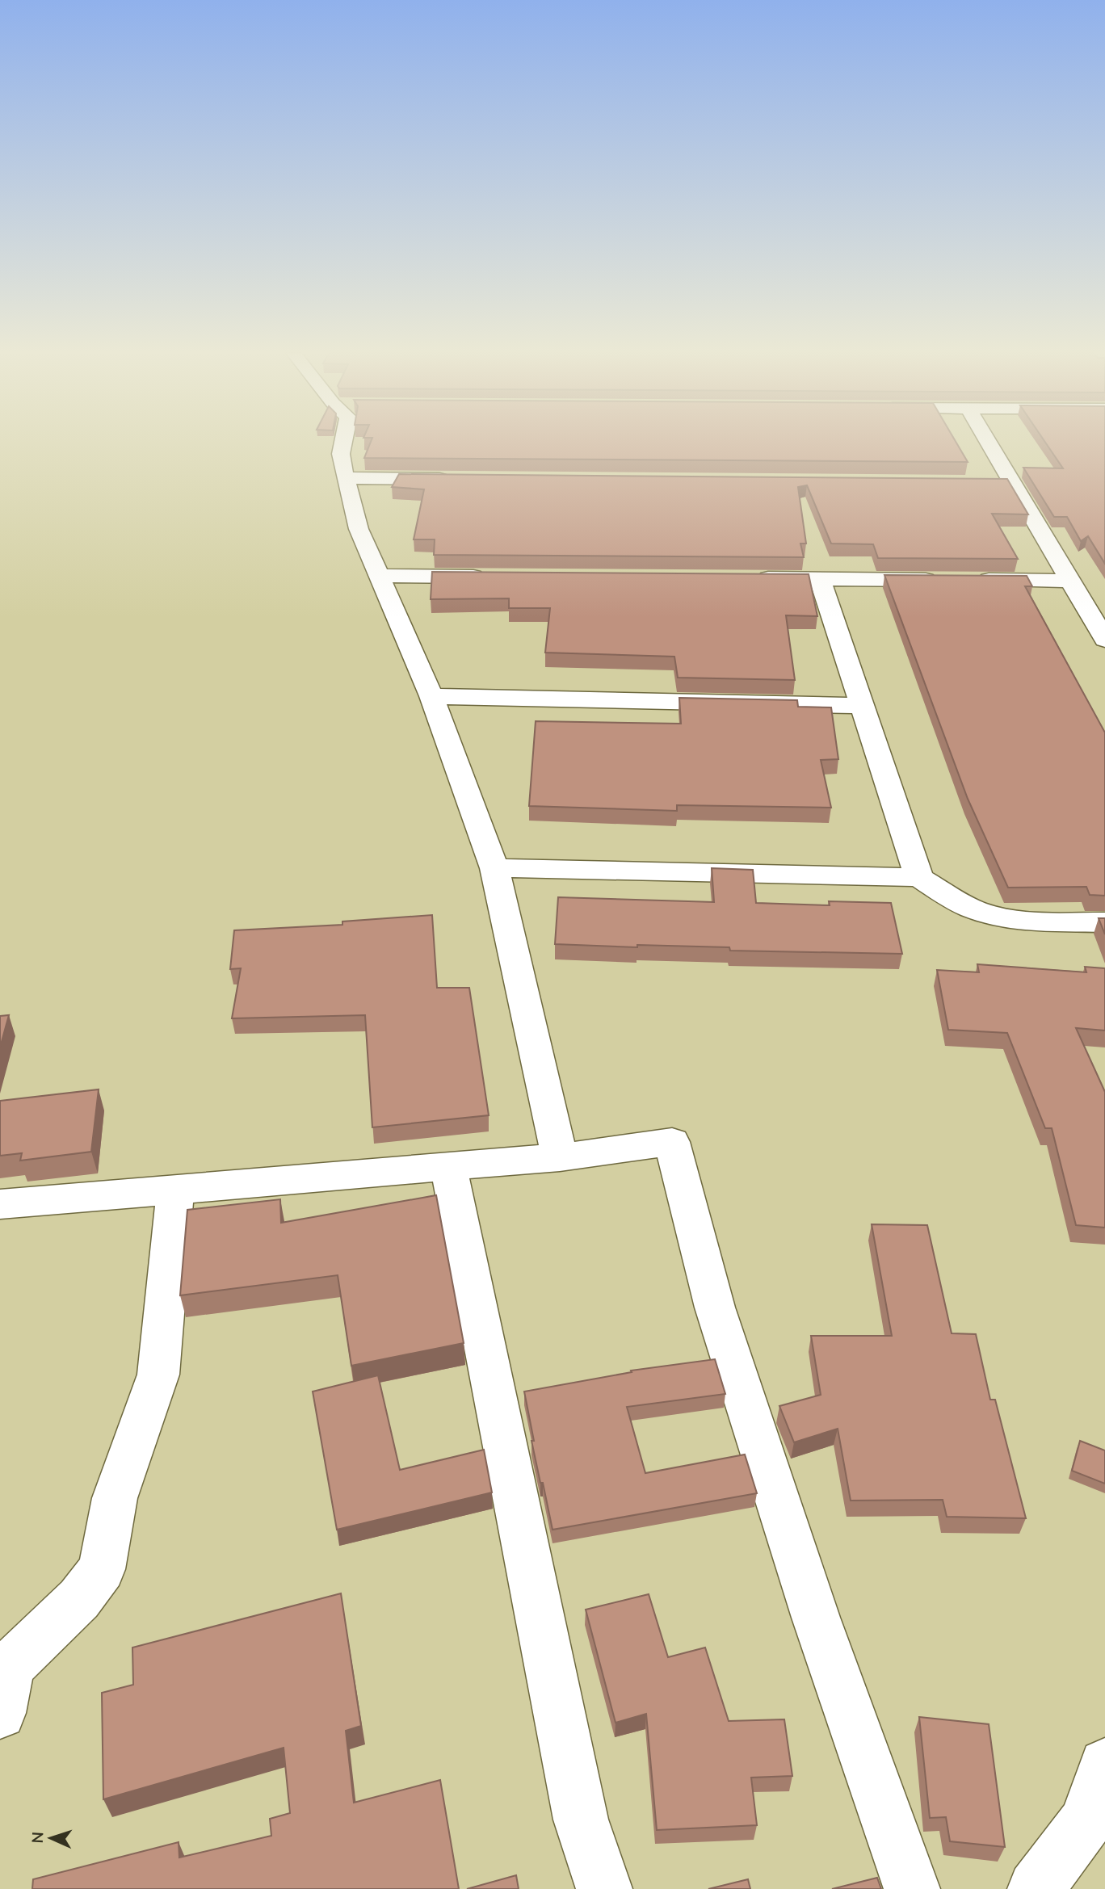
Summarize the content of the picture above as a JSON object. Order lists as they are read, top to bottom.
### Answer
{
  "north": "left"
}
